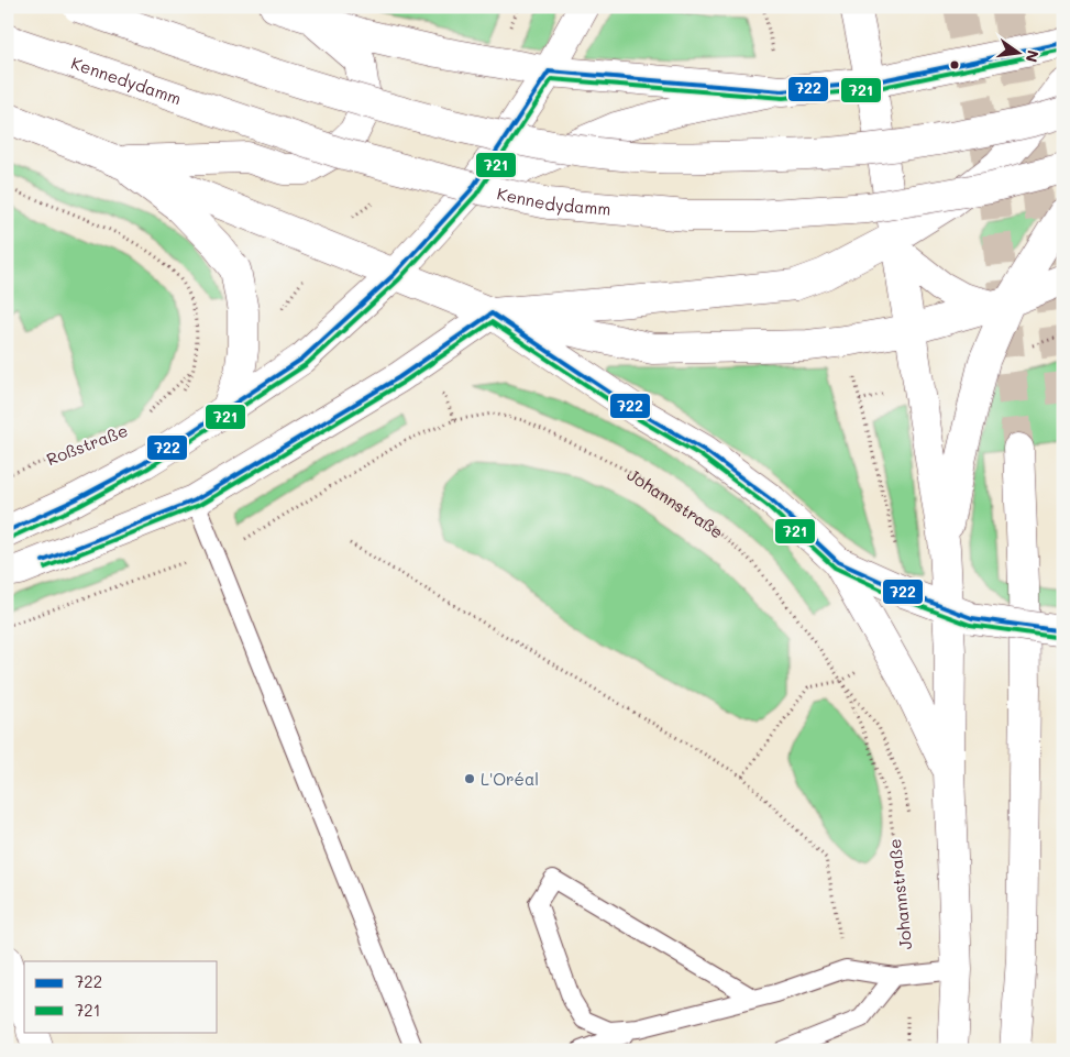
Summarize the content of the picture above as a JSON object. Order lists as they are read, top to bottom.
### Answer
{
  "streets": {
    "main road": ["Kennedydamm"],
    "path": ["Roßstraße", "Johannstraße"]
  },
  "places": ["L'Oréal"],
  "lines": ["transit line 722", "transit line 721"],
  "legend": ["722", "721"],
  "north": "right"
}
